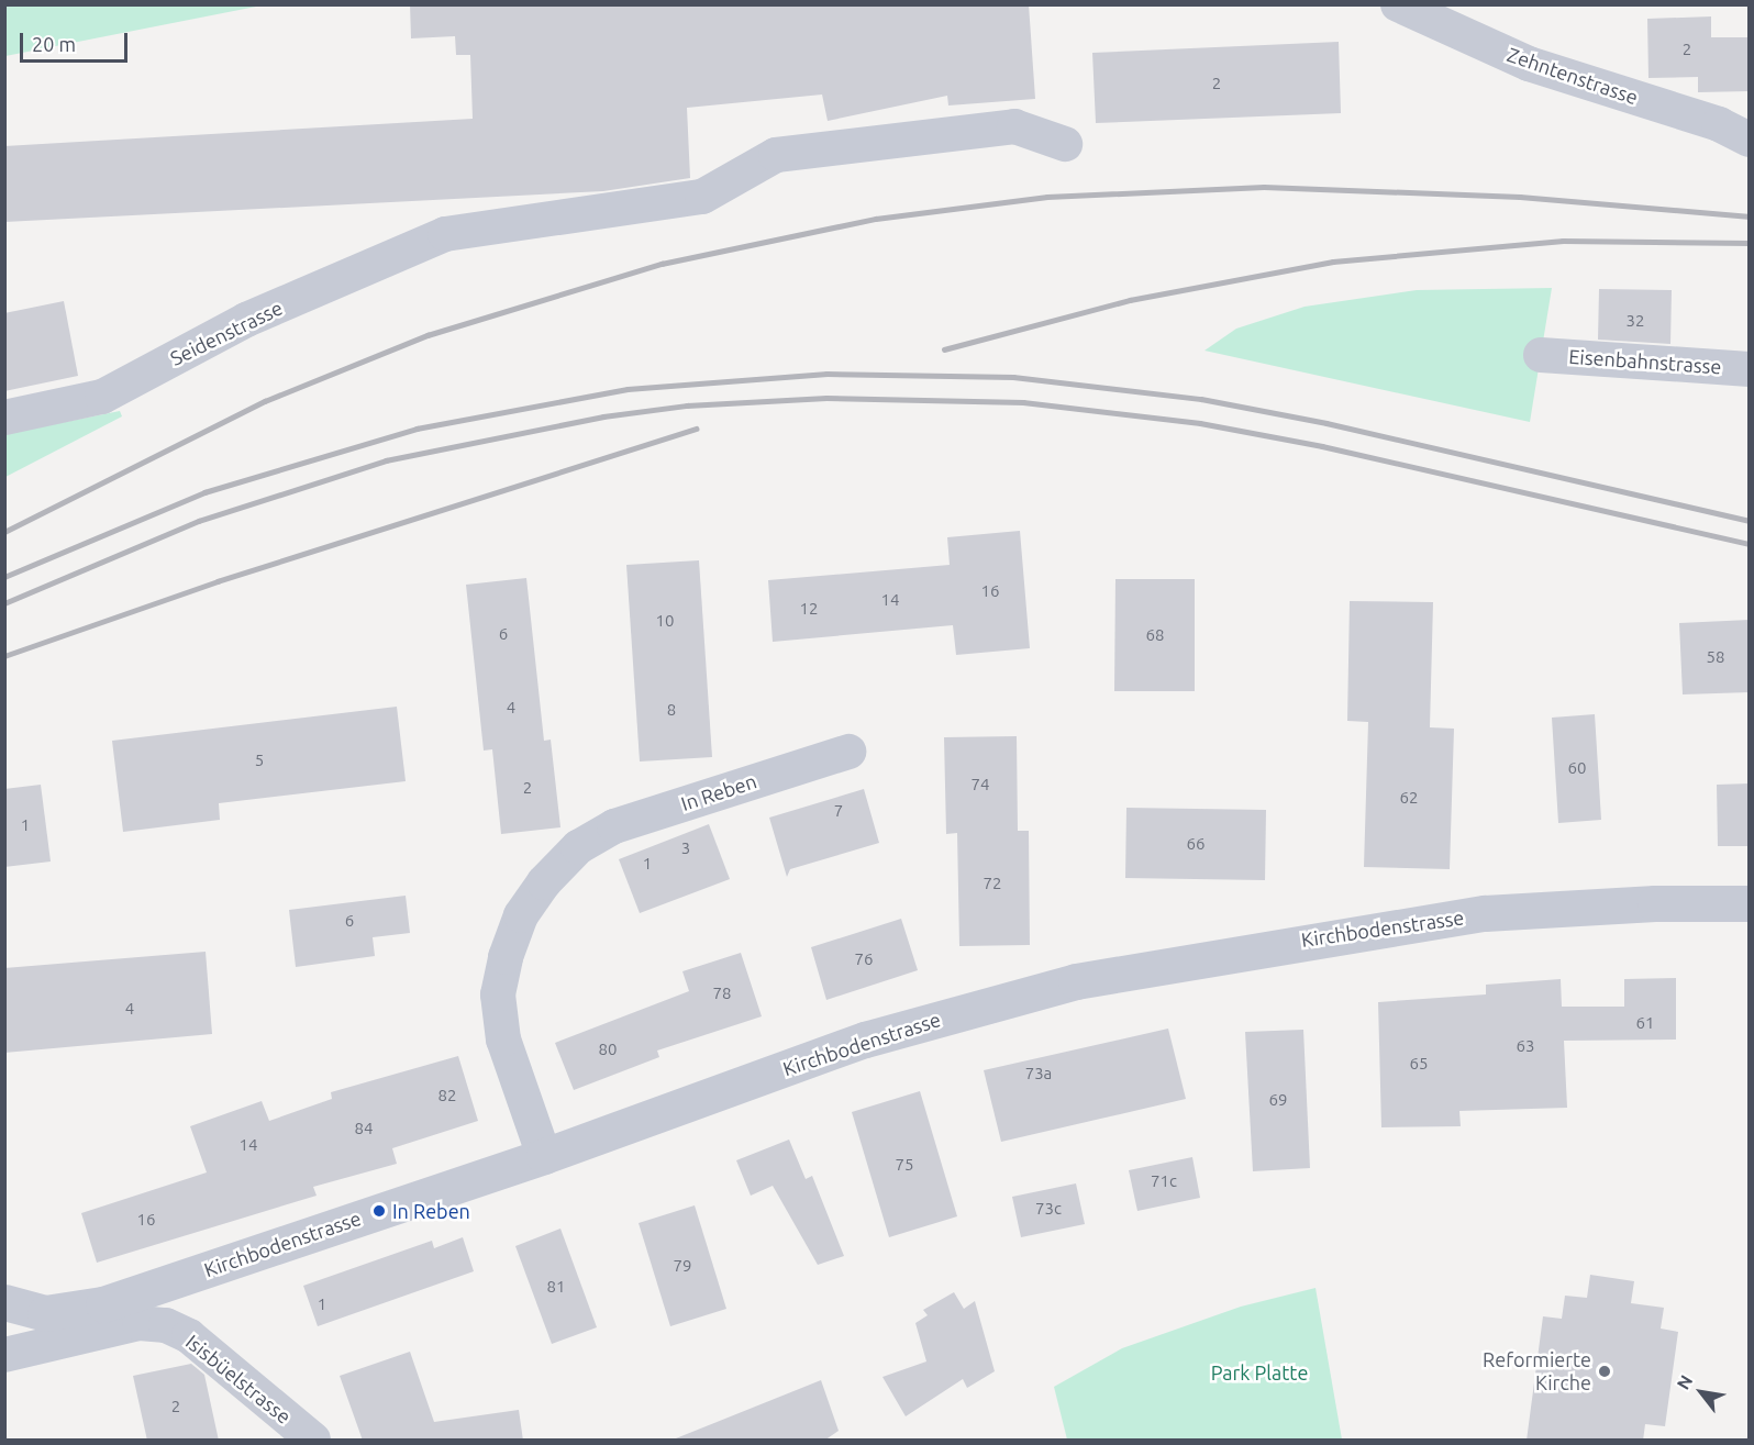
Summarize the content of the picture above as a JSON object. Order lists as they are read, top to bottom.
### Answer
{
  "streets": {
    "street": [
      "Zehntenstrasse",
      "Seidenstrasse",
      "Eisenbahnstrasse",
      "In Reben",
      "Kirchbodenstrasse",
      "Isisbüelstrasse"
    ]
  },
  "crossings": [
    ["In Reben", "Kirchbodenstrasse"]
  ],
  "parks": ["Park Platte"],
  "places": ["In Reben", "Reformierte Kirche"],
  "house_numbers": [
    "2",
    "2",
    "32",
    "16",
    "14",
    "12",
    "10",
    "6",
    "68",
    "58",
    "4",
    "8",
    "5",
    "60",
    "74",
    "2",
    "62",
    "7",
    "1",
    "66",
    "3",
    "1",
    "72",
    "6",
    "76",
    "78",
    "4",
    "61",
    "63",
    "80",
    "65",
    "73a",
    "82",
    "69",
    "84",
    "14",
    "75",
    "71c",
    "73c",
    "16",
    "79",
    "81",
    "1",
    "2"
  ],
  "scale_bar": "20 m",
  "north": "top left"
}
